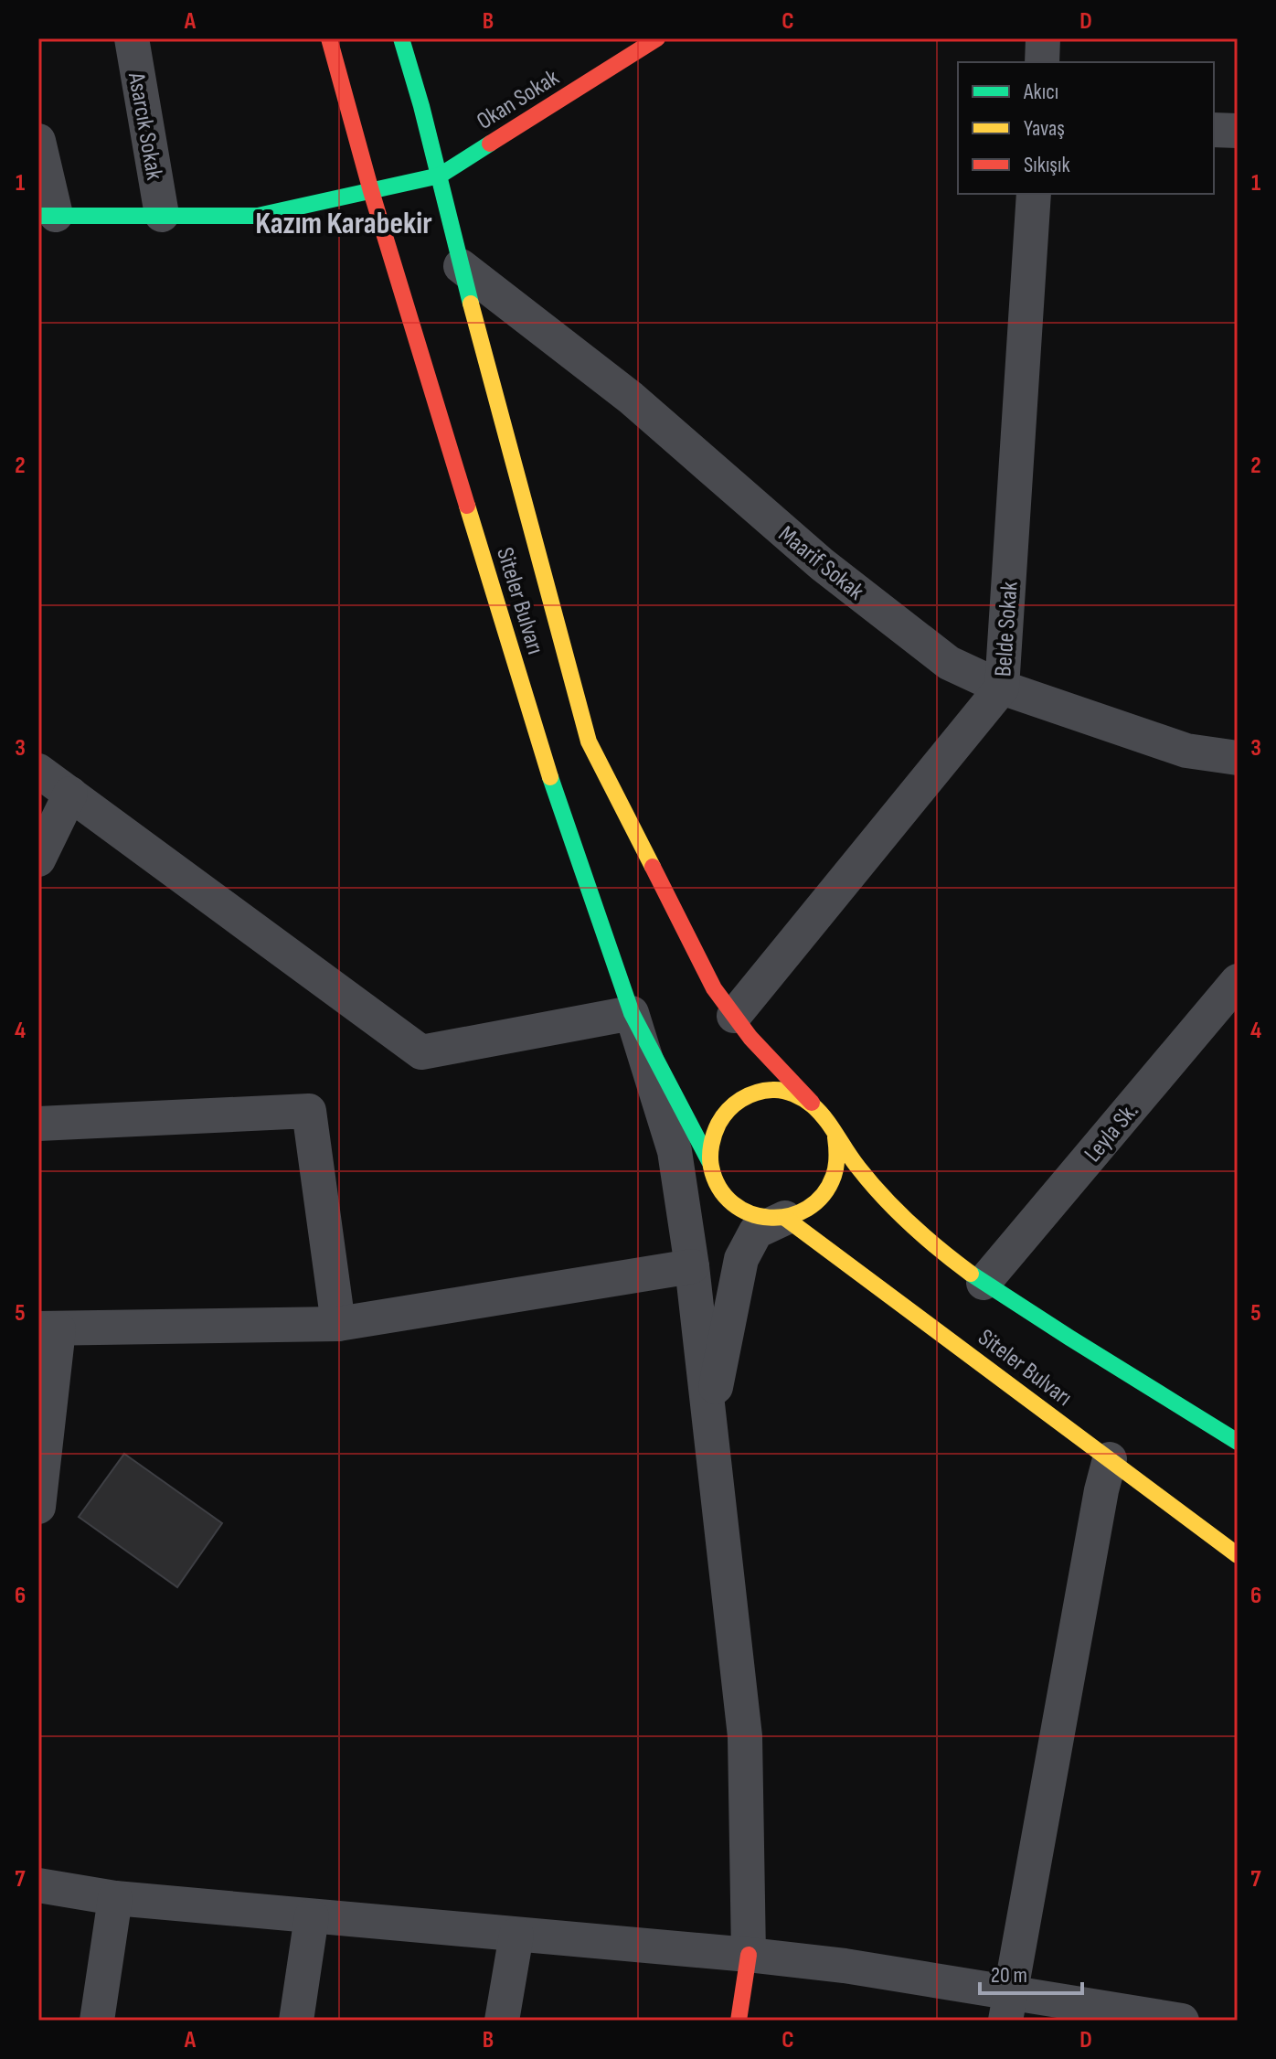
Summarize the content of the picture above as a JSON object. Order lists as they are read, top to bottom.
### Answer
{
  "streets": {
    "main road": ["Okan Sokak", "Siteler Bulvarı"],
    "street": [
      "Asarcık Sokak",
      "Maarif Sokak",
      "Belde Sokak",
      "Leyla Sk."
    ]
  },
  "crossings": [
    ["Okan Sokak", "Asarcık Sokak"],
    ["Okan Sokak", "Siteler Bulvarı"],
    ["Maarif Sokak", "Siteler Bulvarı"],
    ["Maarif Sokak", "Belde Sokak"],
    ["Siteler Bulvarı", "Belde Sokak"],
    ["Siteler Bulvarı", "Leyla Sk."]
  ],
  "districts": ["Kazım Karabekir"],
  "legend": ["Akıcı", "Yavaş", "Sıkışık"],
  "scale_bar": "20 m",
  "grid": {
    "columns": [
      "A",
      "B",
      "C",
      "D"
    ],
    "rows": [
      "1",
      "2",
      "3",
      "4",
      "5",
      "6",
      "7"
    ]
  }
}
